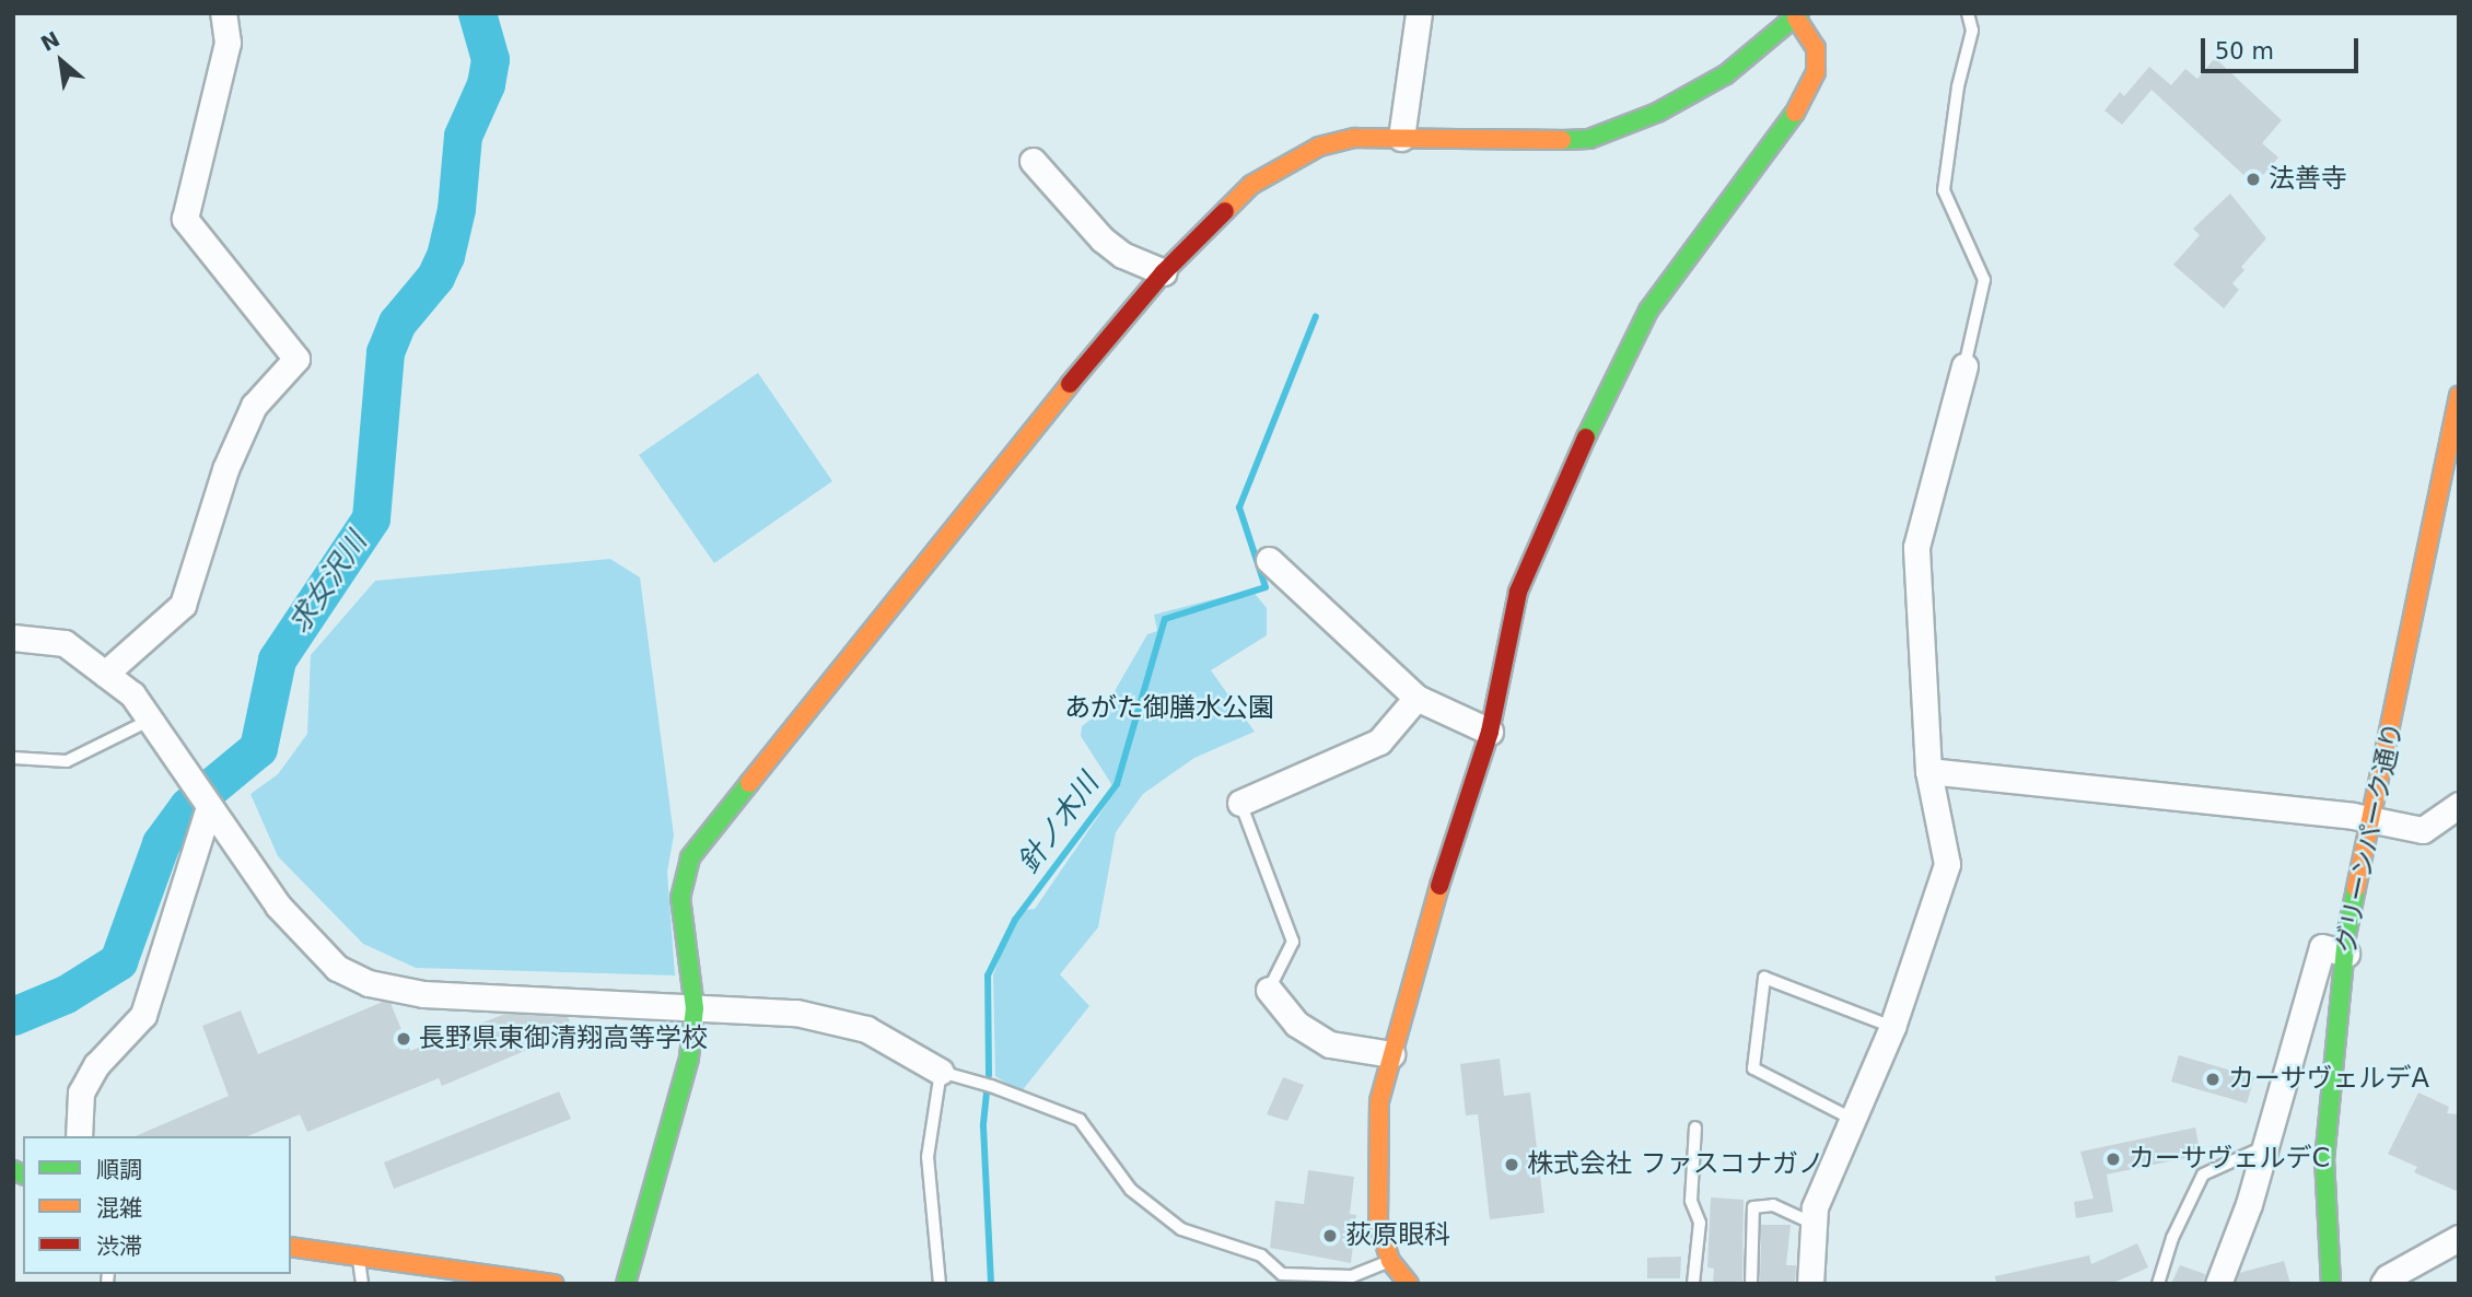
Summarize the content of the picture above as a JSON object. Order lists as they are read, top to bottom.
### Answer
{
  "streets": {
    "street": ["グリーンパーク通り"]
  },
  "water": ["求女沢川", "針ノ木川"],
  "parks": ["あがた御膳水公園"],
  "places": [
    "法善寺",
    "長野県東御清翔高等学校",
    "カーサヴェルデA",
    "カーサヴェルデC",
    "株式会社 ファスコナガノ",
    "荻原眼科"
  ],
  "legend": ["順調", "混雑", "渋滞"],
  "scale_bar": "50 m",
  "north": "top left"
}
